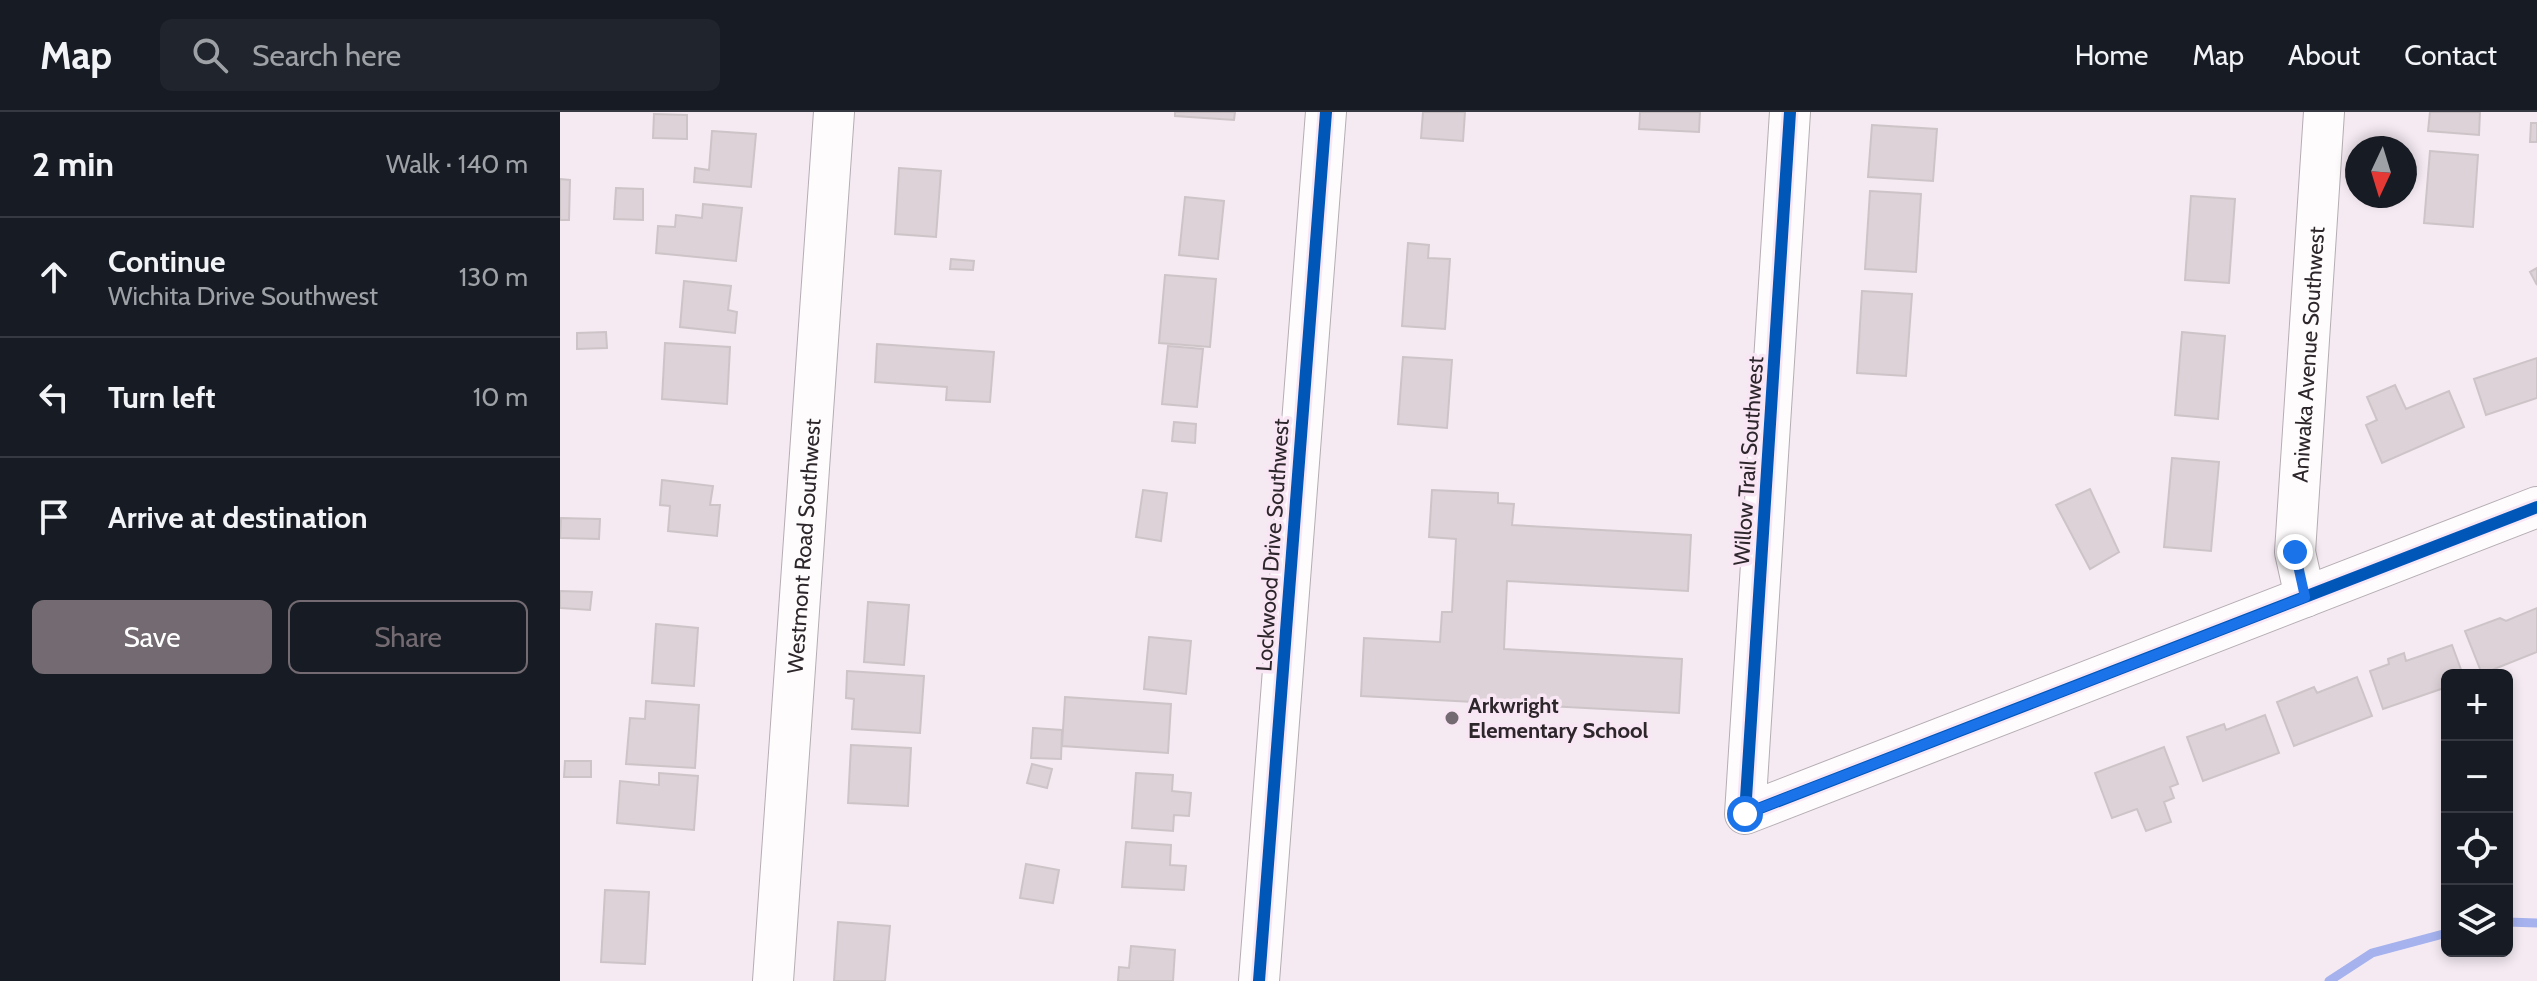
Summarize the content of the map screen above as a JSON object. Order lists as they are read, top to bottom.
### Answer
{
  "streets": {
    "street": [
      "Aniwaka Avenue Southwest",
      "Willow Trail Southwest",
      "Lockwood Drive Southwest",
      "Westmont Road Southwest"
    ]
  },
  "crossings": [
    ["Aniwaka Avenue Southwest", "Willow Trail Southwest"]
  ],
  "places": ["Arkwright Elementary School"],
  "north": "bottom",
  "page": {
    "header": "Map",
    "search": "Search here",
    "nav": [
      "Home",
      "Map",
      "About",
      "Contact"
    ],
    "heading": ["2 min", "Walk · 140 m"],
    "list": [
      ["Continue", "Wichita Drive Southwest", "130 m"],
      ["Turn left", "10 m"],
      "Arrive at destination"
    ],
    "buttons": ["Save", "Share"],
    "map_buttons": ["+", "−"]
  }
}
